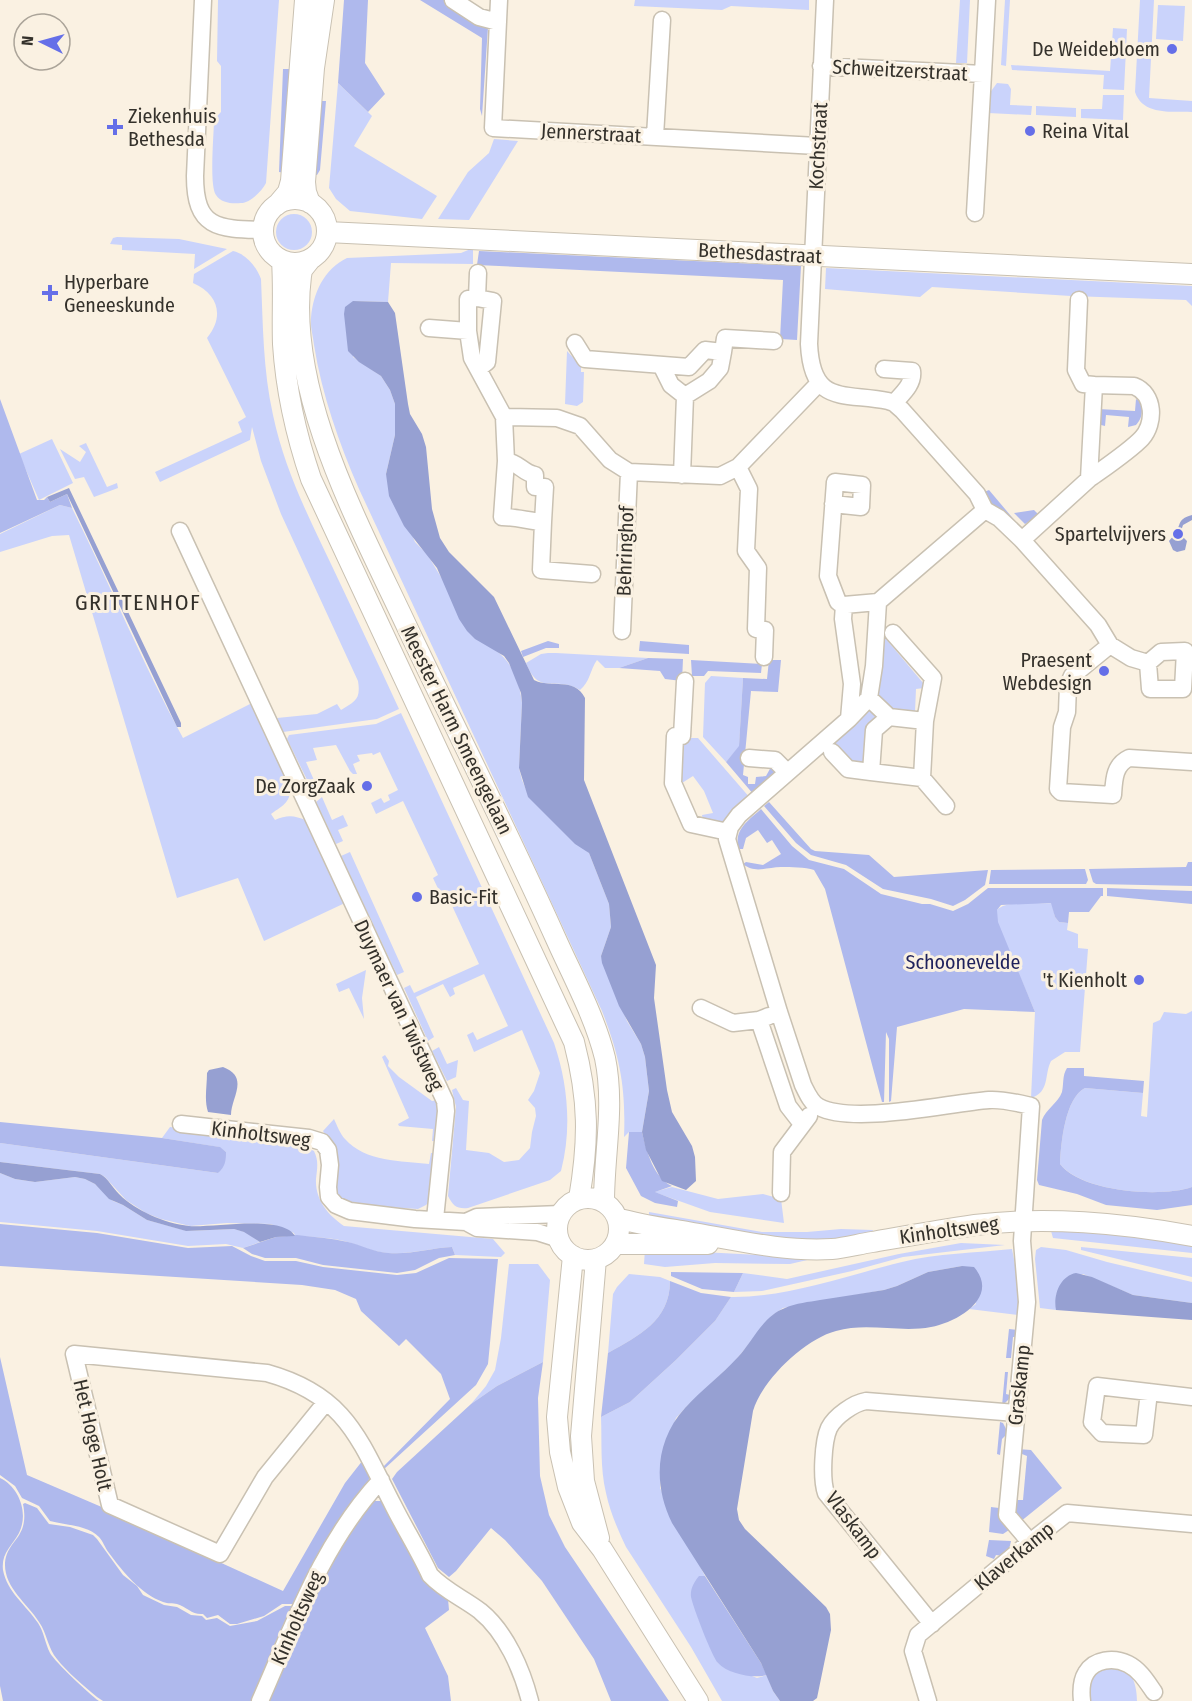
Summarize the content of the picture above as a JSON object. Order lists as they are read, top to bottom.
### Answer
{
  "streets": {
    "street": [
      "Schweitzerstraat",
      "Jennerstraat",
      "Kochstraat",
      "Bethesdastraat",
      "Behringhof",
      "Meester Harm Smeengelaan",
      "Duymaer van Twistweg",
      "Kinholtsweg",
      "Graskamp",
      "Het Hoge Holt",
      "Vlaskamp",
      "Klaverkamp"
    ]
  },
  "crossings": [
    ["Schweitzerstraat", "Kochstraat"],
    ["Jennerstraat", "Kochstraat"],
    ["Kochstraat", "Bethesdastraat"],
    ["Bethesdastraat", "Meester Harm Smeengelaan"],
    ["Meester Harm Smeengelaan", "Kinholtsweg"],
    ["Duymaer van Twistweg", "Kinholtsweg"],
    ["Kinholtsweg", "Graskamp"],
    ["Kinholtsweg", "Het Hoge Holt"],
    ["Graskamp", "Vlaskamp"],
    ["Graskamp", "Klaverkamp"],
    ["Vlaskamp", "Klaverkamp"]
  ],
  "districts": ["GRITTENHOF"],
  "parks": ["Schoonevelde"],
  "places": {
    "other": [
      "De Weidebloem",
      "Reina Vital",
      "Spartelvijvers",
      "Praesent Webdesign",
      "De ZorgZaak",
      "Basic-Fit",
      "'t Kienholt"
    ],
    "health": ["Ziekenhuis Bethesda", "Hyperbare Geneeskunde"]
  },
  "north": "left"
}
